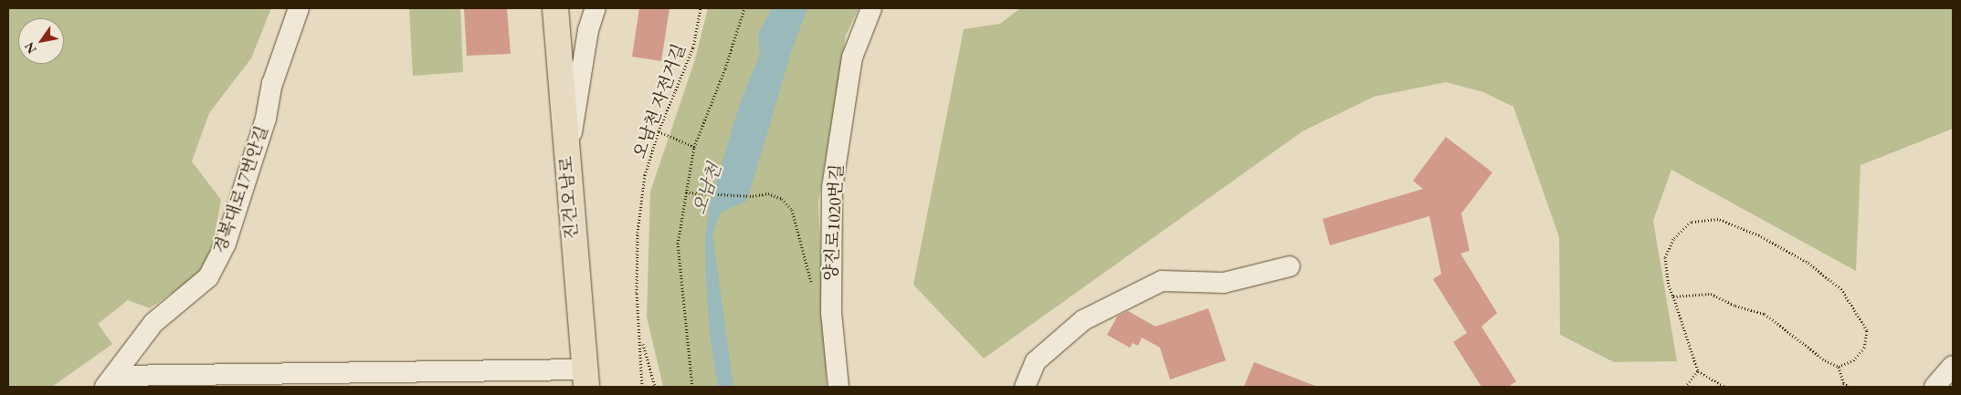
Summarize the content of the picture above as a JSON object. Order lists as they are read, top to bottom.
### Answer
{
  "streets": {
    "main road": ["진건오남로"],
    "street": ["경복대로17번안길", "양진로1020번길"],
    "path": ["오남천 자전거길"]
  },
  "water": ["오남천"],
  "north": "bottom left"
}
